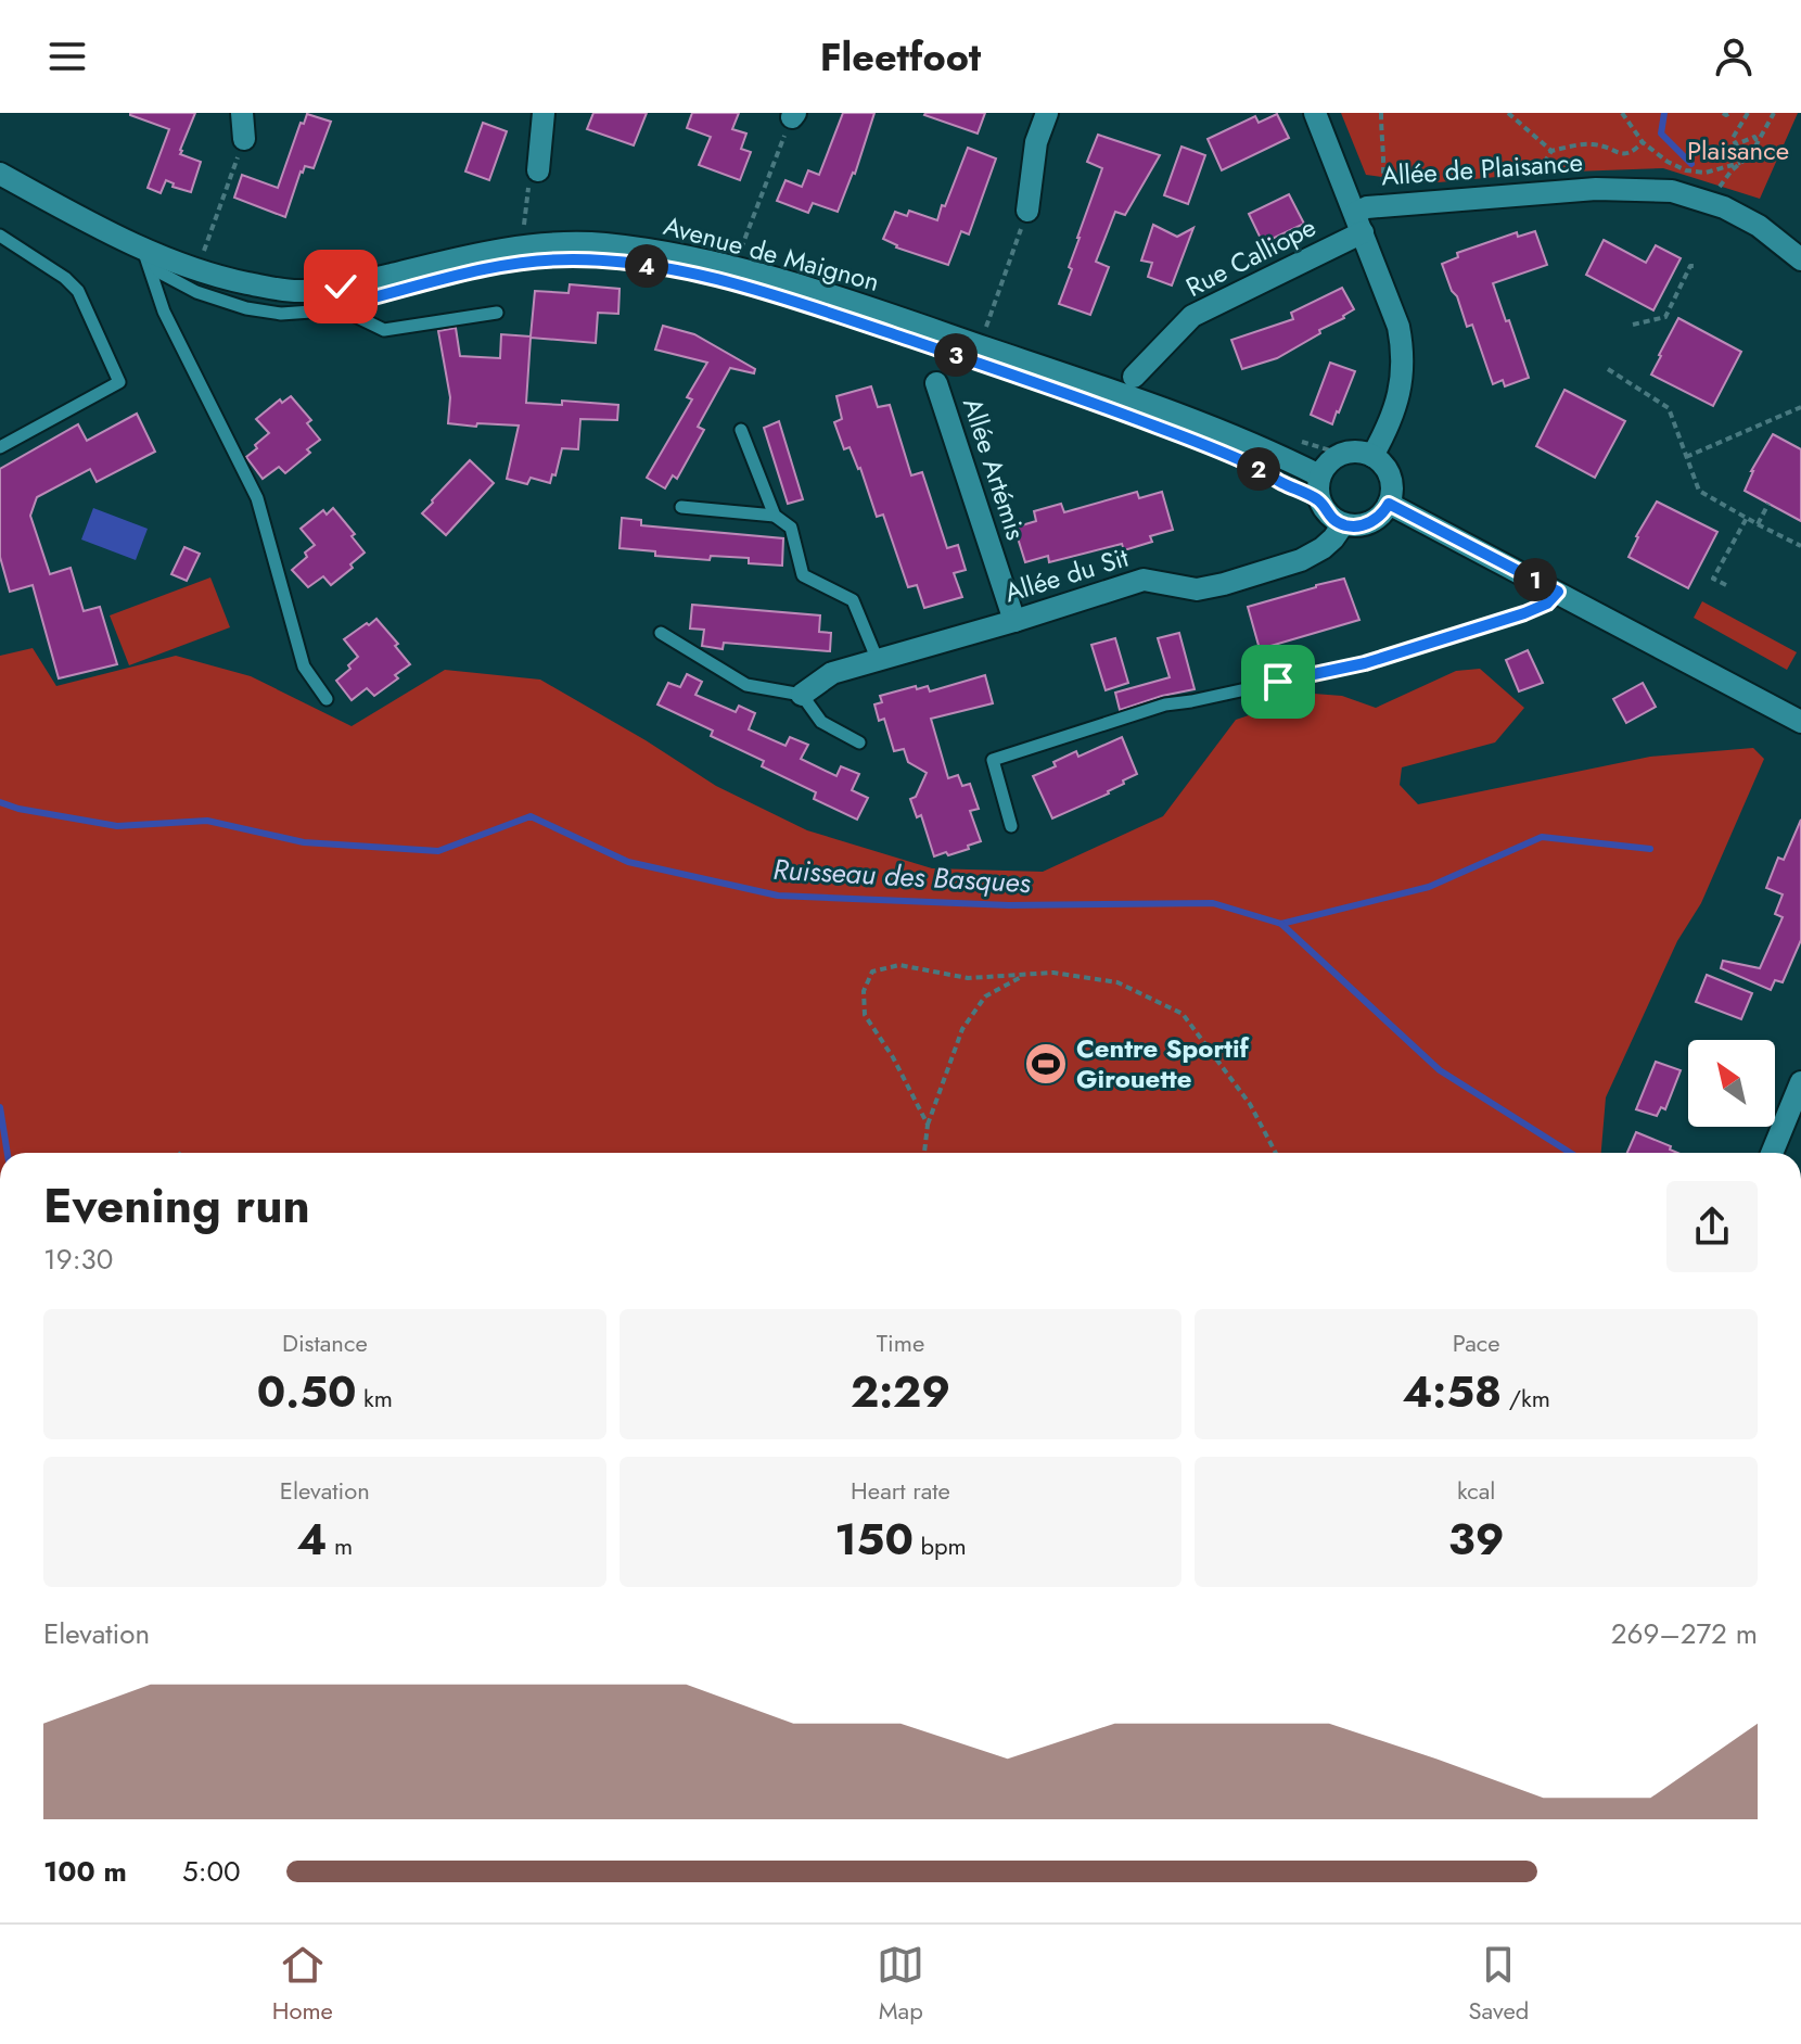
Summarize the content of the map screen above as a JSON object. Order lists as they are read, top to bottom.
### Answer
{
  "streets": {
    "street": [
      "Allée de Plaisance",
      "Avenue de Maignon",
      "Rue Calliope",
      "Allée Artémis",
      "Allée du Sit"
    ]
  },
  "crossings": [
    ["Allée de Plaisance", "Rue Calliope"],
    ["Avenue de Maignon", "Allée du Sit"],
    ["Allée Artémis", "Allée du Sit"]
  ],
  "water": ["Ruisseau des Basques"],
  "parks": ["Plaisance"],
  "places": {
    "sports": ["Centre Sportif Girouette"]
  },
  "north": "top left",
  "page": {
    "header": "Fleetfoot",
    "pins": [
      "4",
      "3",
      "2",
      "1"
    ],
    "heading": ["Evening run", "19:30"],
    "stats": [
      ["Distance", "0.50 km"],
      ["Time", "2:29"],
      ["Pace", "4:58 /km"],
      ["Elevation", "4 m"],
      ["Heart rate", "150 bpm"],
      ["kcal", "39"]
    ],
    "chart": ["Elevation", "269–272 m"],
    "list": [
      {
        "name": "100 m",
        "note": "5:00"
      }
    ],
    "tabs": ["Home", "Map", "Saved"]
  }
}
